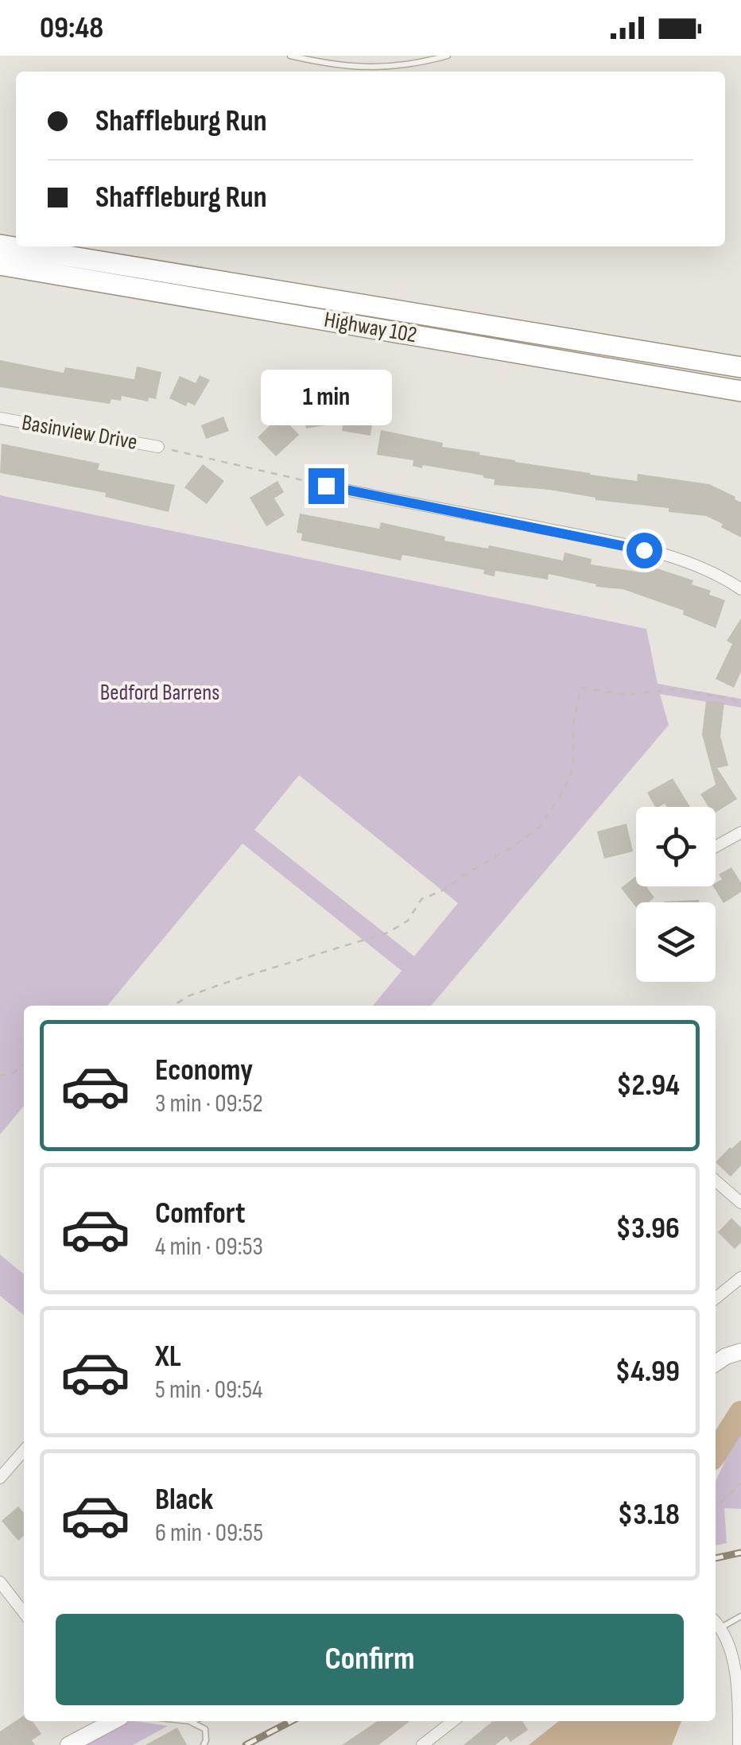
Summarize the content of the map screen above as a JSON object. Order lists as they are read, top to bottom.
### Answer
{
  "streets": {
    "highway": ["Highway 102"],
    "street": ["Basinview Drive"]
  },
  "parks": ["Bedford Barrens"],
  "page": {
    "status": "09:48",
    "banner": ["Shaffleburg Run", "Shaffleburg Run"],
    "bubble": "1 min",
    "list": [
      {
        "name": "Economy",
        "note": "3 min · 09:52",
        "value": "$2.94"
      },
      {
        "name": "Comfort",
        "note": "4 min · 09:53",
        "value": "$3.96"
      },
      {
        "name": "XL",
        "note": "5 min · 09:54",
        "value": "$4.99"
      },
      {
        "name": "Black",
        "note": "6 min · 09:55",
        "value": "$3.18"
      }
    ],
    "buttons": "Confirm"
  }
}
